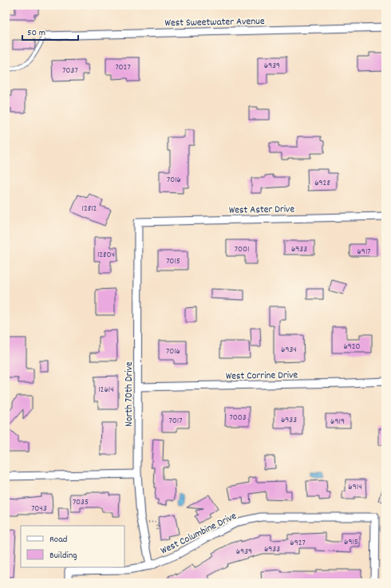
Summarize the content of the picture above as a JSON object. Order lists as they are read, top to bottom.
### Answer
{
  "streets": {
    "street": [
      "West Sweetwater Avenue",
      "West Aster Drive",
      "West Corrine Drive",
      "North 70th Drive",
      "West Columbine Drive"
    ]
  },
  "crossings": [
    ["West Aster Drive", "North 70th Drive"],
    ["West Corrine Drive", "North 70th Drive"],
    ["North 70th Drive", "West Columbine Drive"]
  ],
  "house_numbers": [
    "6939",
    "7027",
    "7037",
    "7016",
    "6928",
    "12812",
    "7001",
    "6933",
    "6917",
    "12804",
    "7015",
    "6920",
    "6934",
    "7016",
    "12614",
    "7003",
    "6933",
    "7017",
    "6919",
    "6914",
    "7035",
    "7043",
    "6915",
    "6927",
    "6933",
    "6939"
  ],
  "legend": ["Road", "Building"],
  "scale_bar": "50 m"
}
